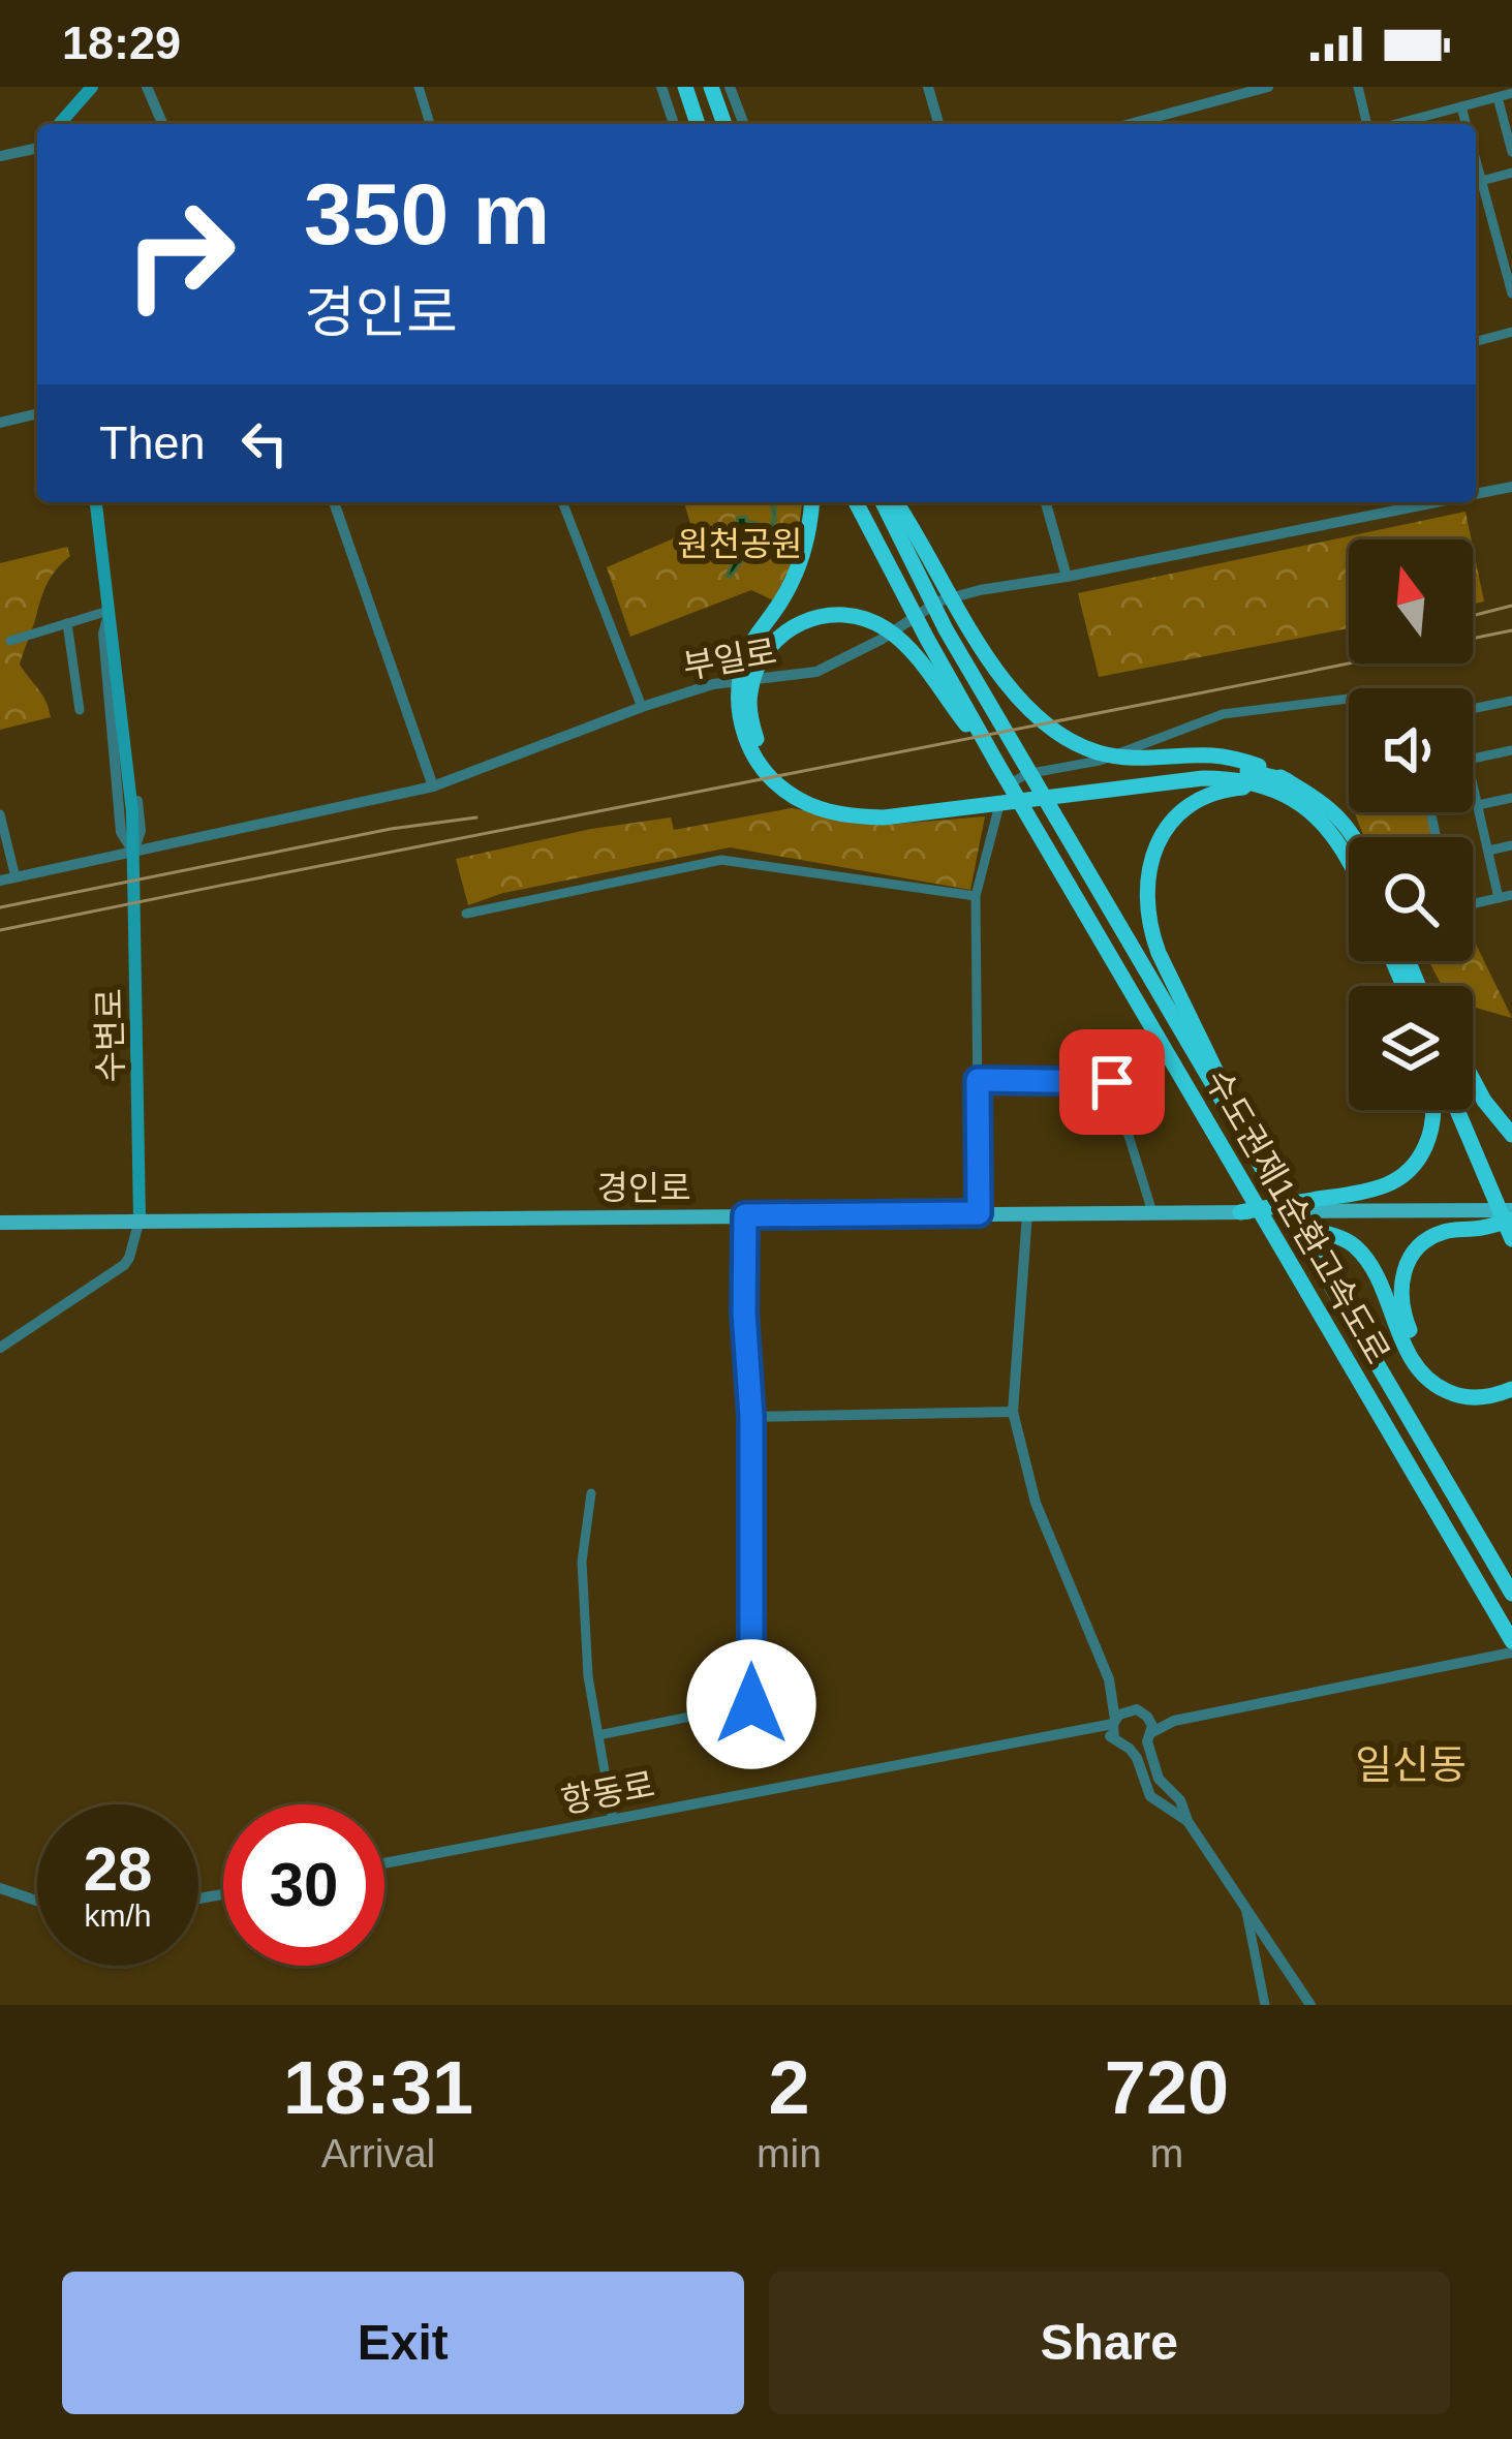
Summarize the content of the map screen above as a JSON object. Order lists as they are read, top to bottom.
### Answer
{
  "streets": {
    "highway": ["수도권제1순환고속도로"],
    "main road": ["수변로", "경인로"],
    "street": ["부일로", "항동로"]
  },
  "crossings": [
    ["부일로", "수변로"],
    ["수변로", "경인로"]
  ],
  "districts": ["일신동"],
  "parks": ["원천공원"],
  "north": "top",
  "page": {
    "status": "18:29",
    "turn": ["350 m", "경인로"],
    "then": "Then",
    "speed": "28 km/h",
    "limit": "30",
    "eta": [
      "18:31",
      "Arrival",
      "2",
      "min",
      "720",
      "m"
    ],
    "buttons": ["Exit", "Share"]
  }
}
